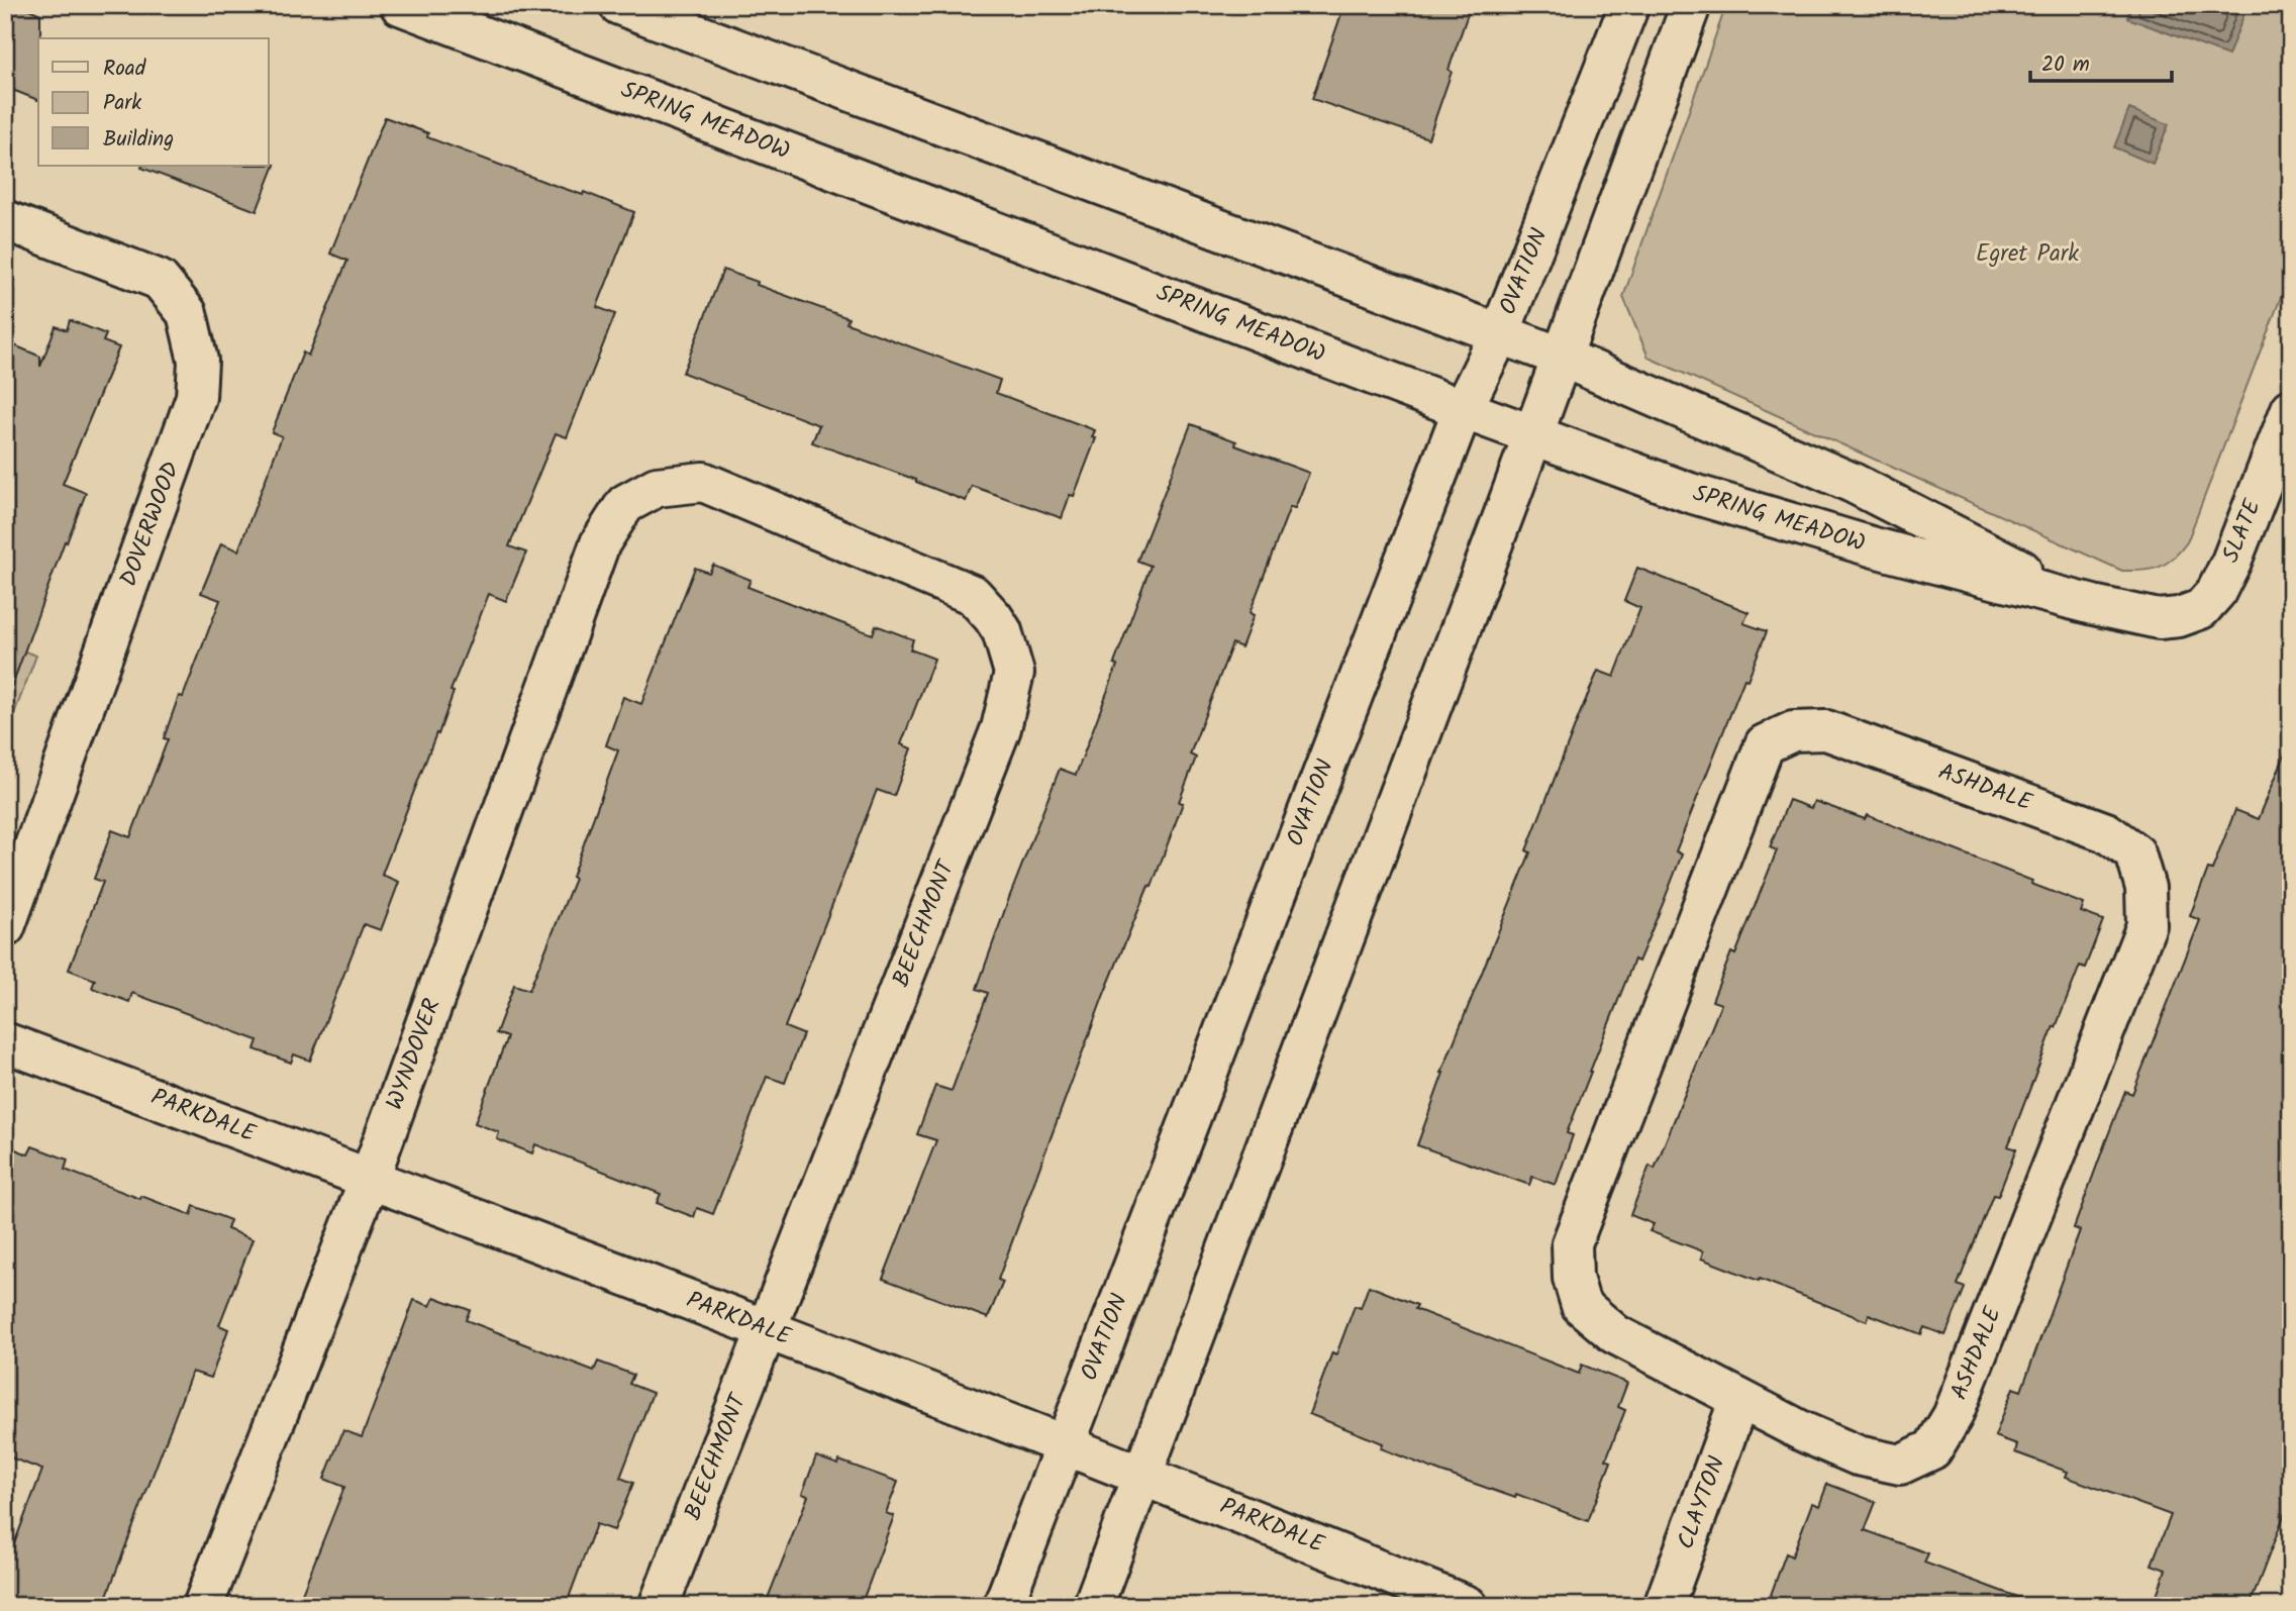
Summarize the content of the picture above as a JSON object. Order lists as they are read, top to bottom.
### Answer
{
  "streets": {
    "street": [
      "SPRING MEADOW",
      "OVATION",
      "DOVERWOOD",
      "SLATE",
      "ASHDALE",
      "BEECHMONT",
      "WYNDOVER",
      "PARKDALE",
      "CLAYTON"
    ]
  },
  "crossings": [
    ["SPRING MEADOW", "OVATION"],
    ["SPRING MEADOW", "SLATE"],
    ["OVATION", "PARKDALE"],
    ["ASHDALE", "CLAYTON"],
    ["BEECHMONT", "WYNDOVER"],
    ["BEECHMONT", "PARKDALE"],
    ["WYNDOVER", "PARKDALE"]
  ],
  "parks": ["Egret Park"],
  "legend": ["Road", "Park", "Building"],
  "scale_bar": "20 m"
}
